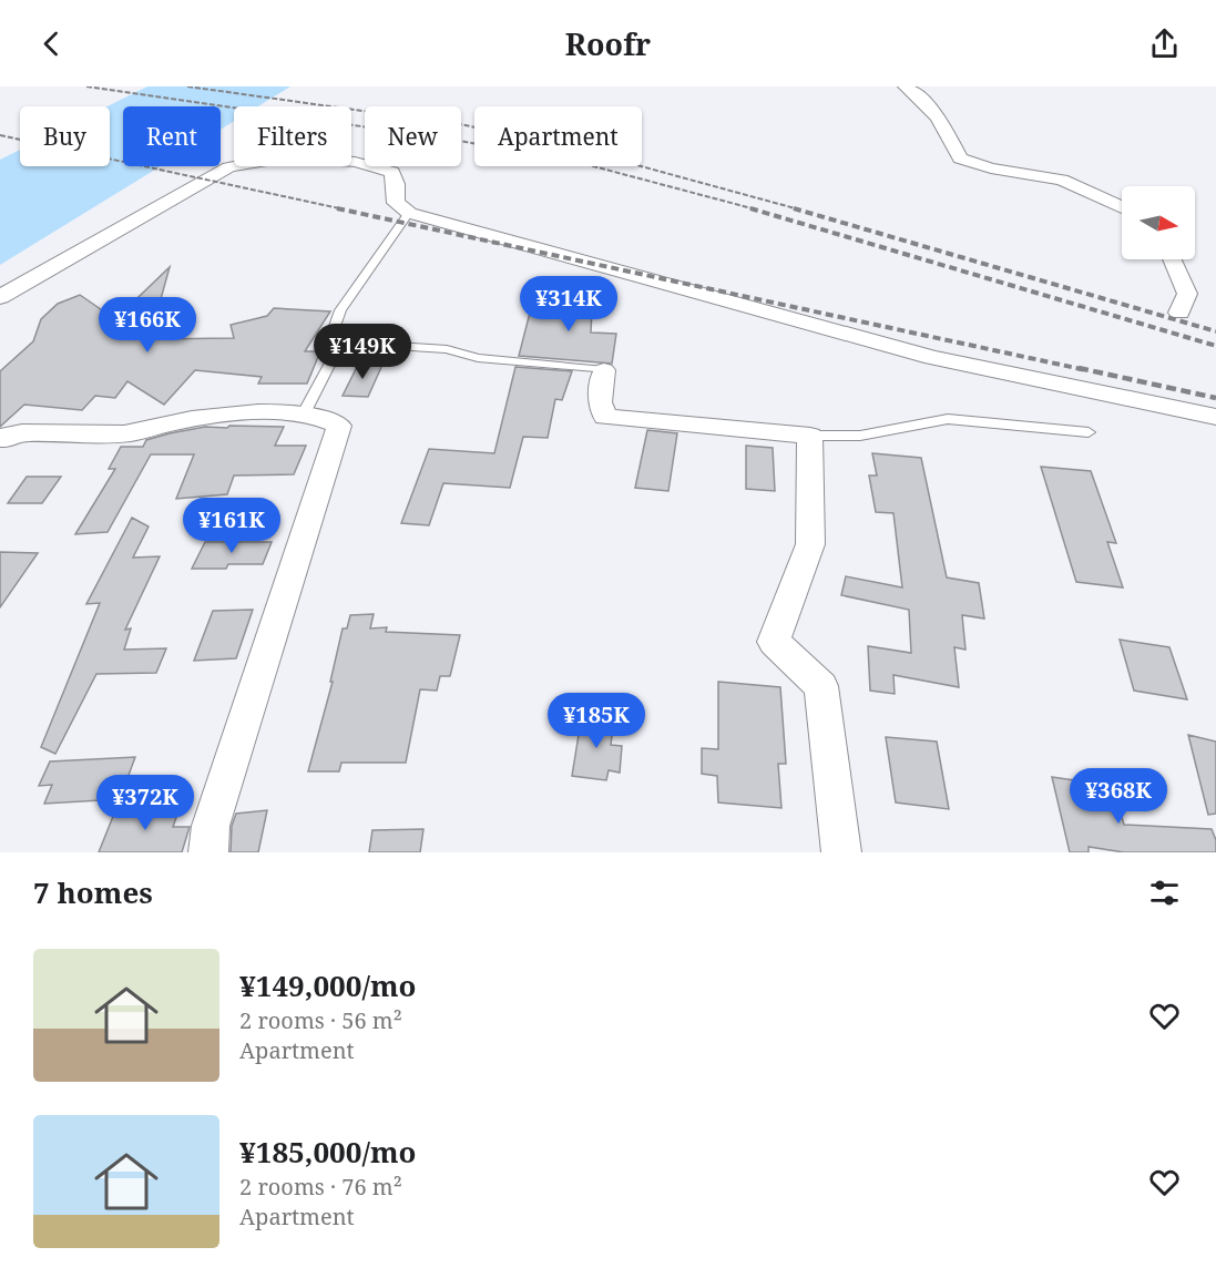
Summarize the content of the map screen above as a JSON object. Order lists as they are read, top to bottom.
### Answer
{
  "north": "right",
  "page": {
    "header": "Roofr",
    "chip": [
      "Buy",
      "Rent",
      "Filters",
      "New",
      "Apartment"
    ],
    "price": [
      "¥314K",
      "¥166K",
      "¥149K",
      "¥161K",
      "¥185K",
      "¥368K",
      "¥372K"
    ],
    "heading": "7 homes",
    "list": [
      {
        "name": "¥149,000/mo",
        "note": "2 rooms · 56 m² · Apartment"
      },
      {
        "name": "¥185,000/mo",
        "note": "2 rooms · 76 m² · Apartment"
      }
    ]
  }
}
